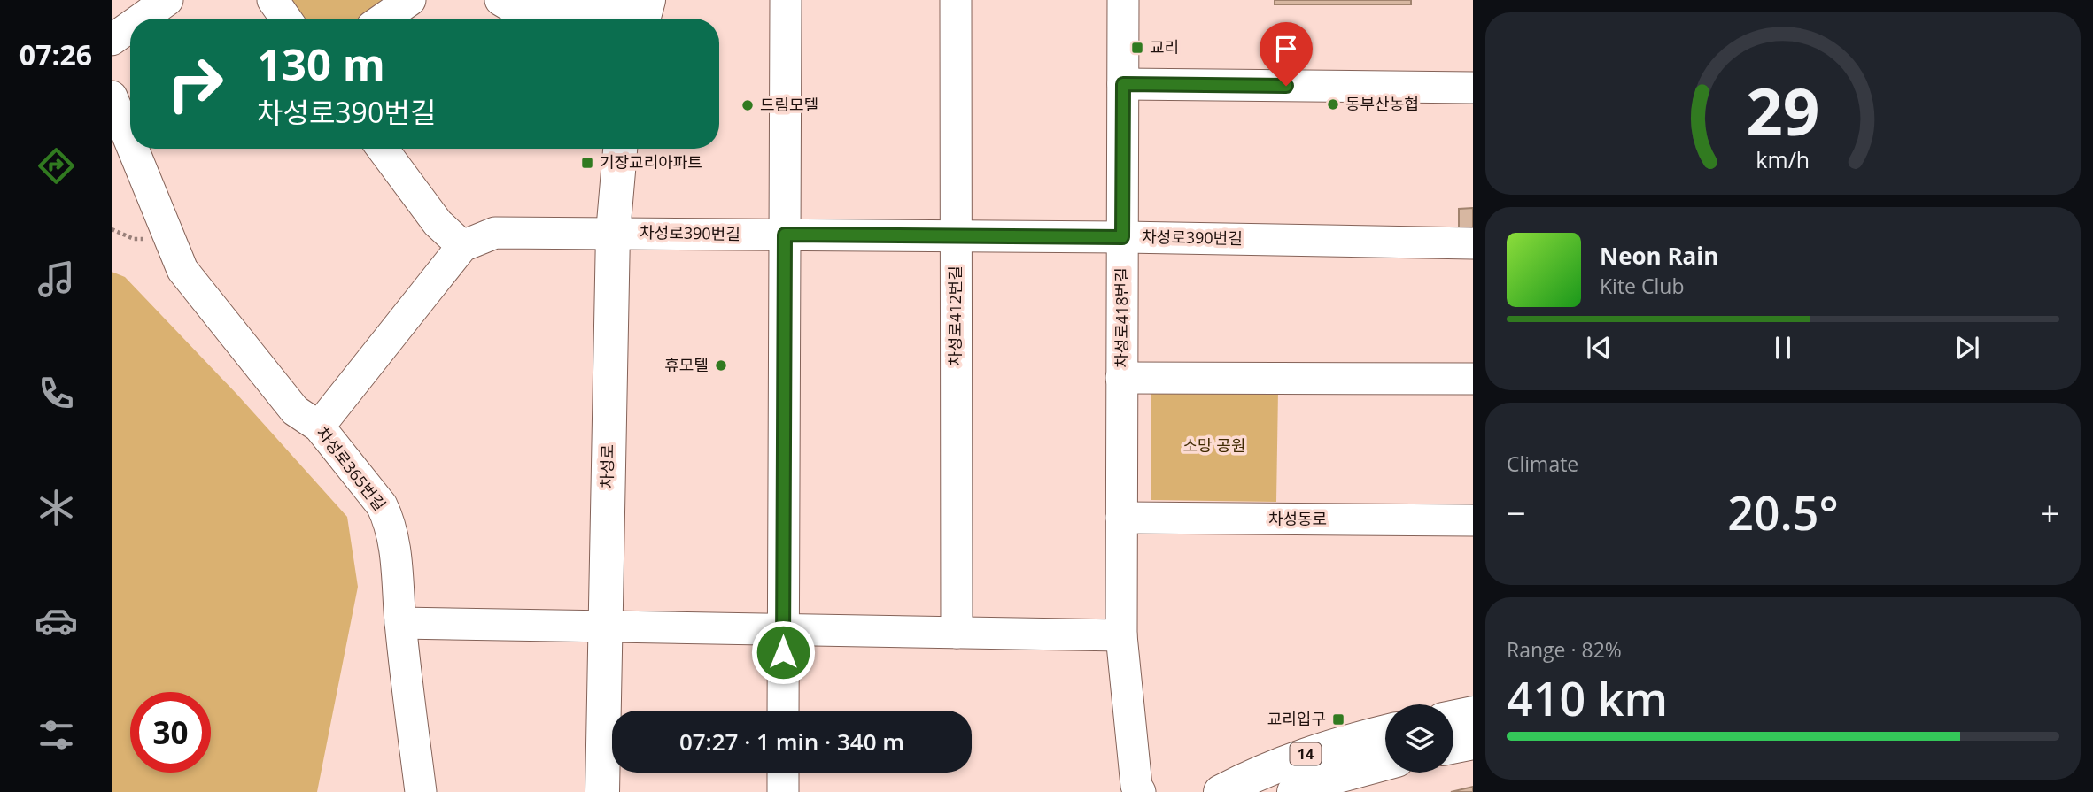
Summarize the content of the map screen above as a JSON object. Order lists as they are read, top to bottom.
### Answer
{
  "streets": {
    "main road": ["차성로", "14"],
    "street": [
      "차성로390번길",
      "차성로412번길",
      "차성로418번길",
      "차성로365번길",
      "차성동로"
    ]
  },
  "crossings": [
    ["차성로390번길", "차성로412번길"],
    ["차성로390번길", "차성로418번길"],
    ["차성로390번길", "차성로"],
    ["차성로418번길", "차성동로"]
  ],
  "parks": ["소망 공원"],
  "places": {
    "transit": ["교리", "기장교리아파트", "교리입구"],
    "other": ["동부산농협", "드림모텔", "휴모텔"]
  },
  "page": {
    "tabs": "07:26",
    "turn": ["130 m", "차성로390번길"],
    "song": ["Neon Rain", "Kite Club"],
    "tile": [
      "Climate",
      ["Range · 82%", "410 km"]
    ],
    "heat": ["−", "20.5°", "+"],
    "limit": "30",
    "trip": "07:27 · 1 min · 340 m",
    "gauge": ["29", "km/h"]
  }
}
